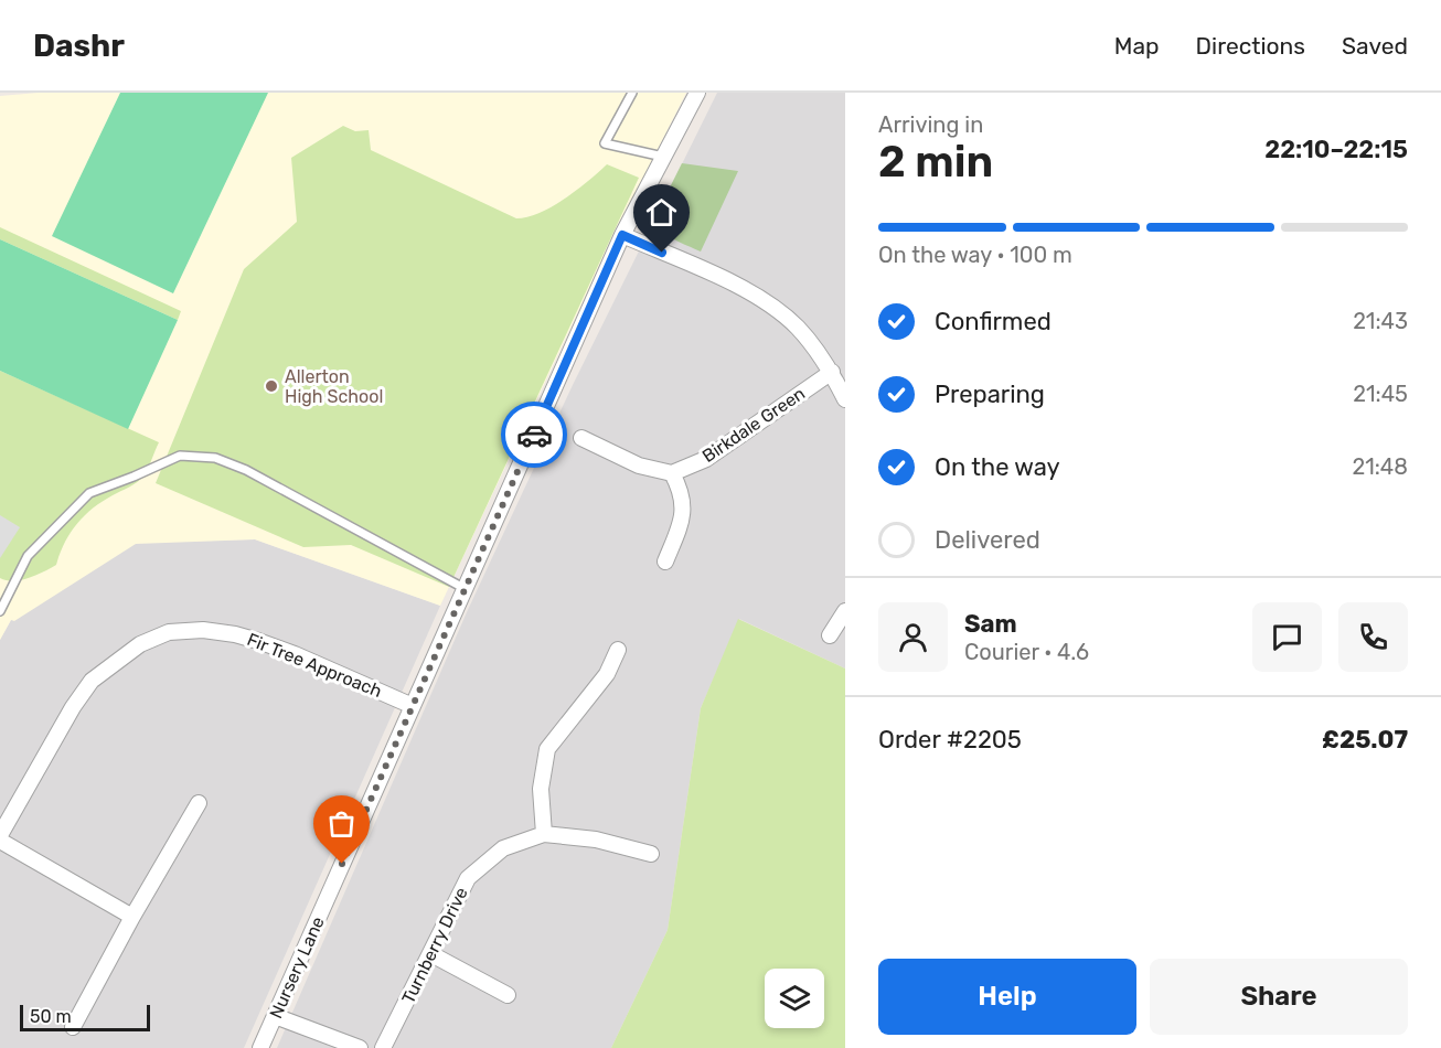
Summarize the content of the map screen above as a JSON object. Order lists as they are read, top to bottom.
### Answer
{
  "streets": {
    "street": [
      "Birkdale Green",
      "Fir Tree Approach",
      "Turnberry Drive",
      "Nursery Lane"
    ]
  },
  "crossings": [
    ["Fir Tree Approach", "Nursery Lane"]
  ],
  "places": ["Allerton High School"],
  "scale_bar": "50 m",
  "page": {
    "header": "Dashr",
    "nav": ["Map", "Directions", "Saved"],
    "heading": ["2 min", "Arriving in", "22:10–22:15"],
    "panel": [
      "Sam",
      "Courier · 4.6",
      "Order #2205",
      "£25.07"
    ],
    "bar": "On the way · 100 m",
    "list": [
      ["Confirmed", "21:43"],
      ["Preparing", "21:45"],
      ["On the way", "21:48"],
      "Delivered"
    ],
    "buttons": ["Help", "Share"],
    "scale": "50 m"
  }
}
